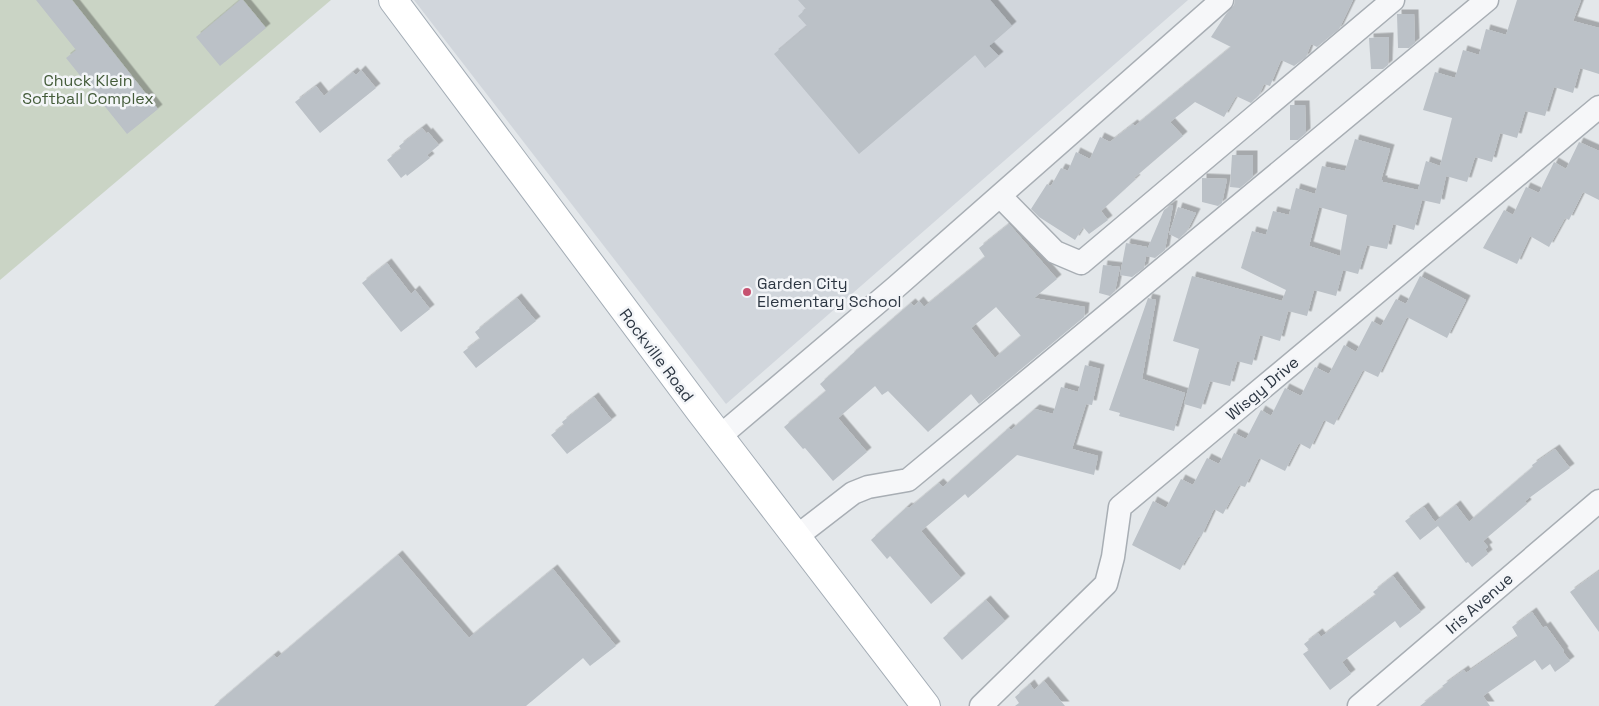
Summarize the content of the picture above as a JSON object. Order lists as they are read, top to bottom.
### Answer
{
  "streets": {
    "main road": ["Rockville Road"],
    "street": ["Wisgy Drive", "Iris Avenue"]
  },
  "parks": ["Chuck Klein Softball Complex"],
  "places": ["Garden City Elementary School"]
}
